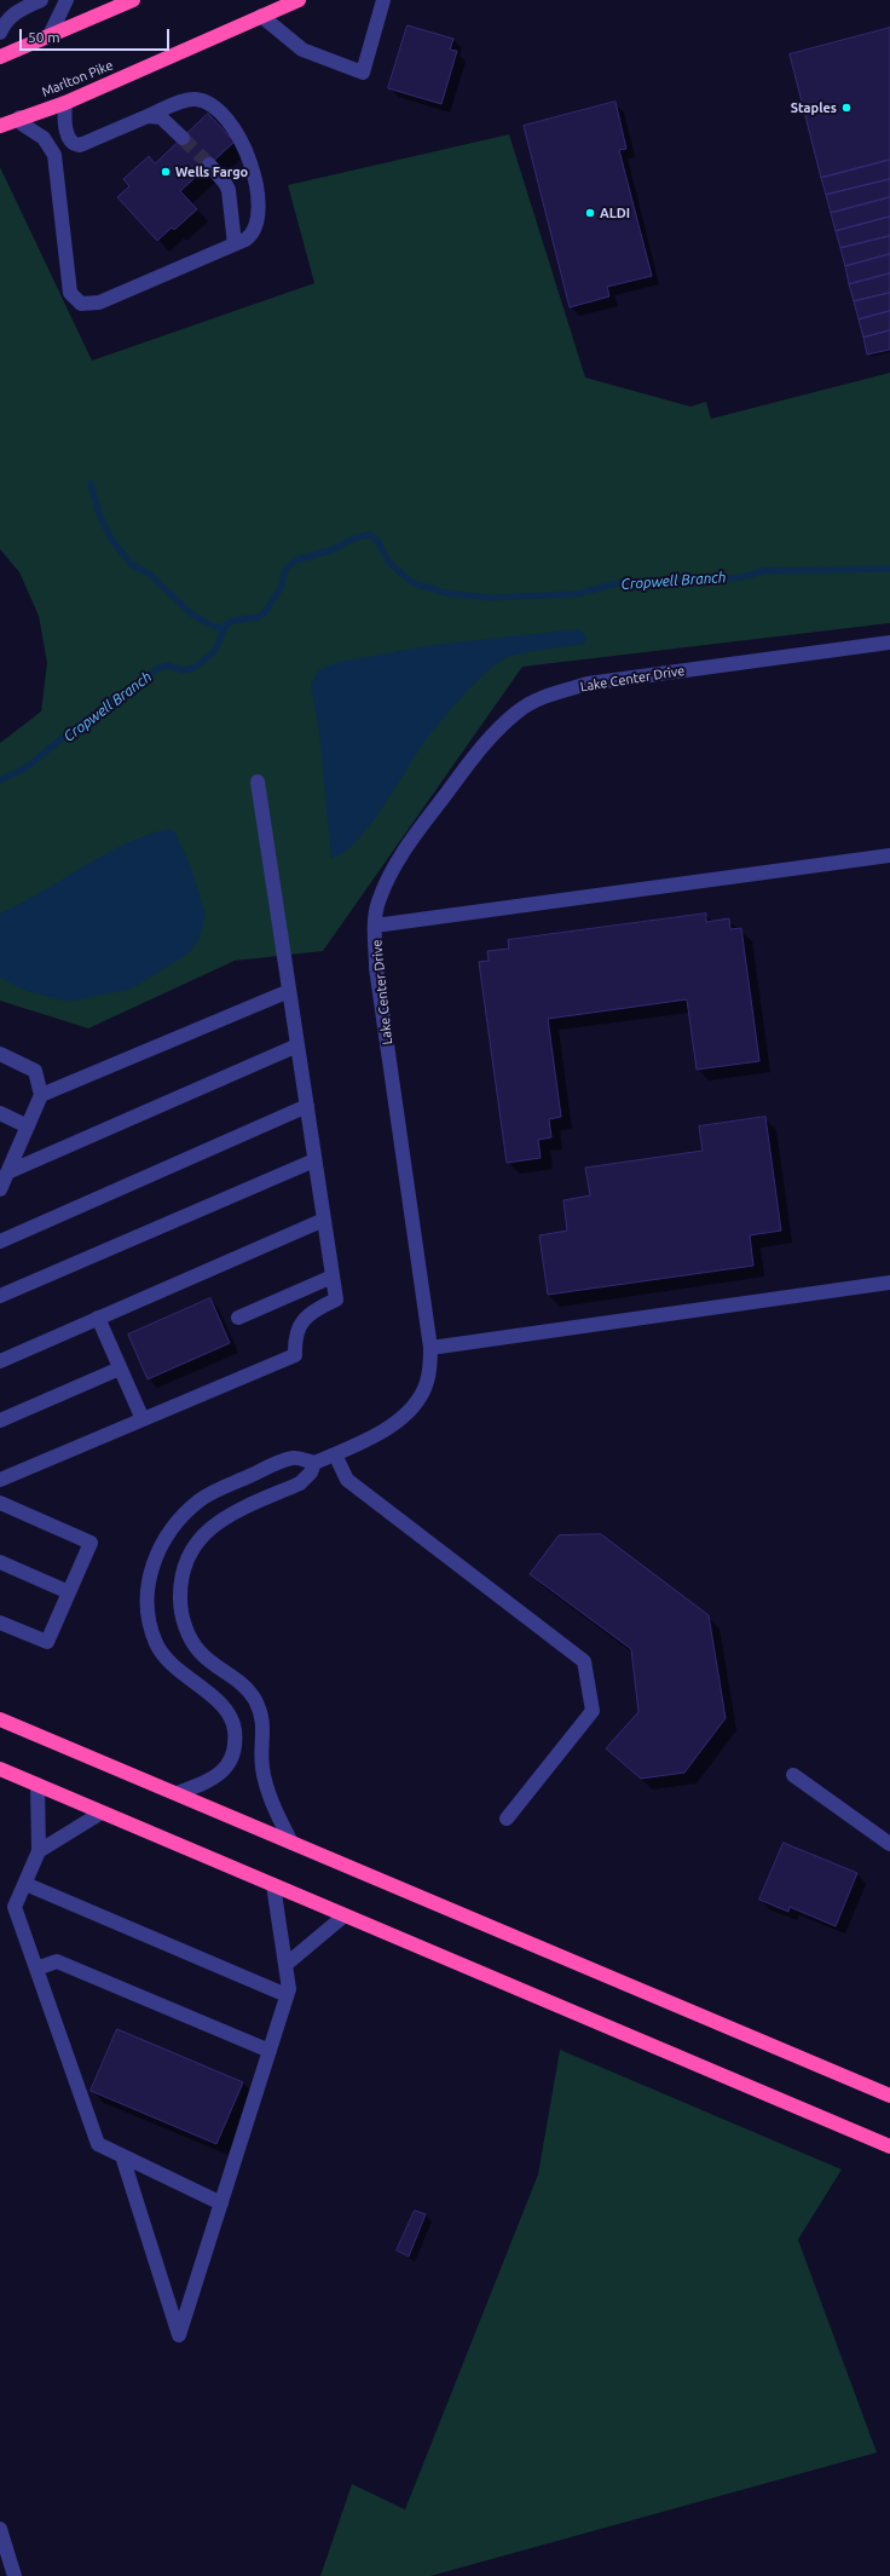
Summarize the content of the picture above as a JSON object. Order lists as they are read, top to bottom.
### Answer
{
  "streets": {
    "highway": ["Marlton Pike"],
    "street": ["Lake Center Drive"]
  },
  "water": ["Cropwell Branch"],
  "places": ["Staples", "Wells Fargo", "ALDI"],
  "scale_bar": "50 m"
}
